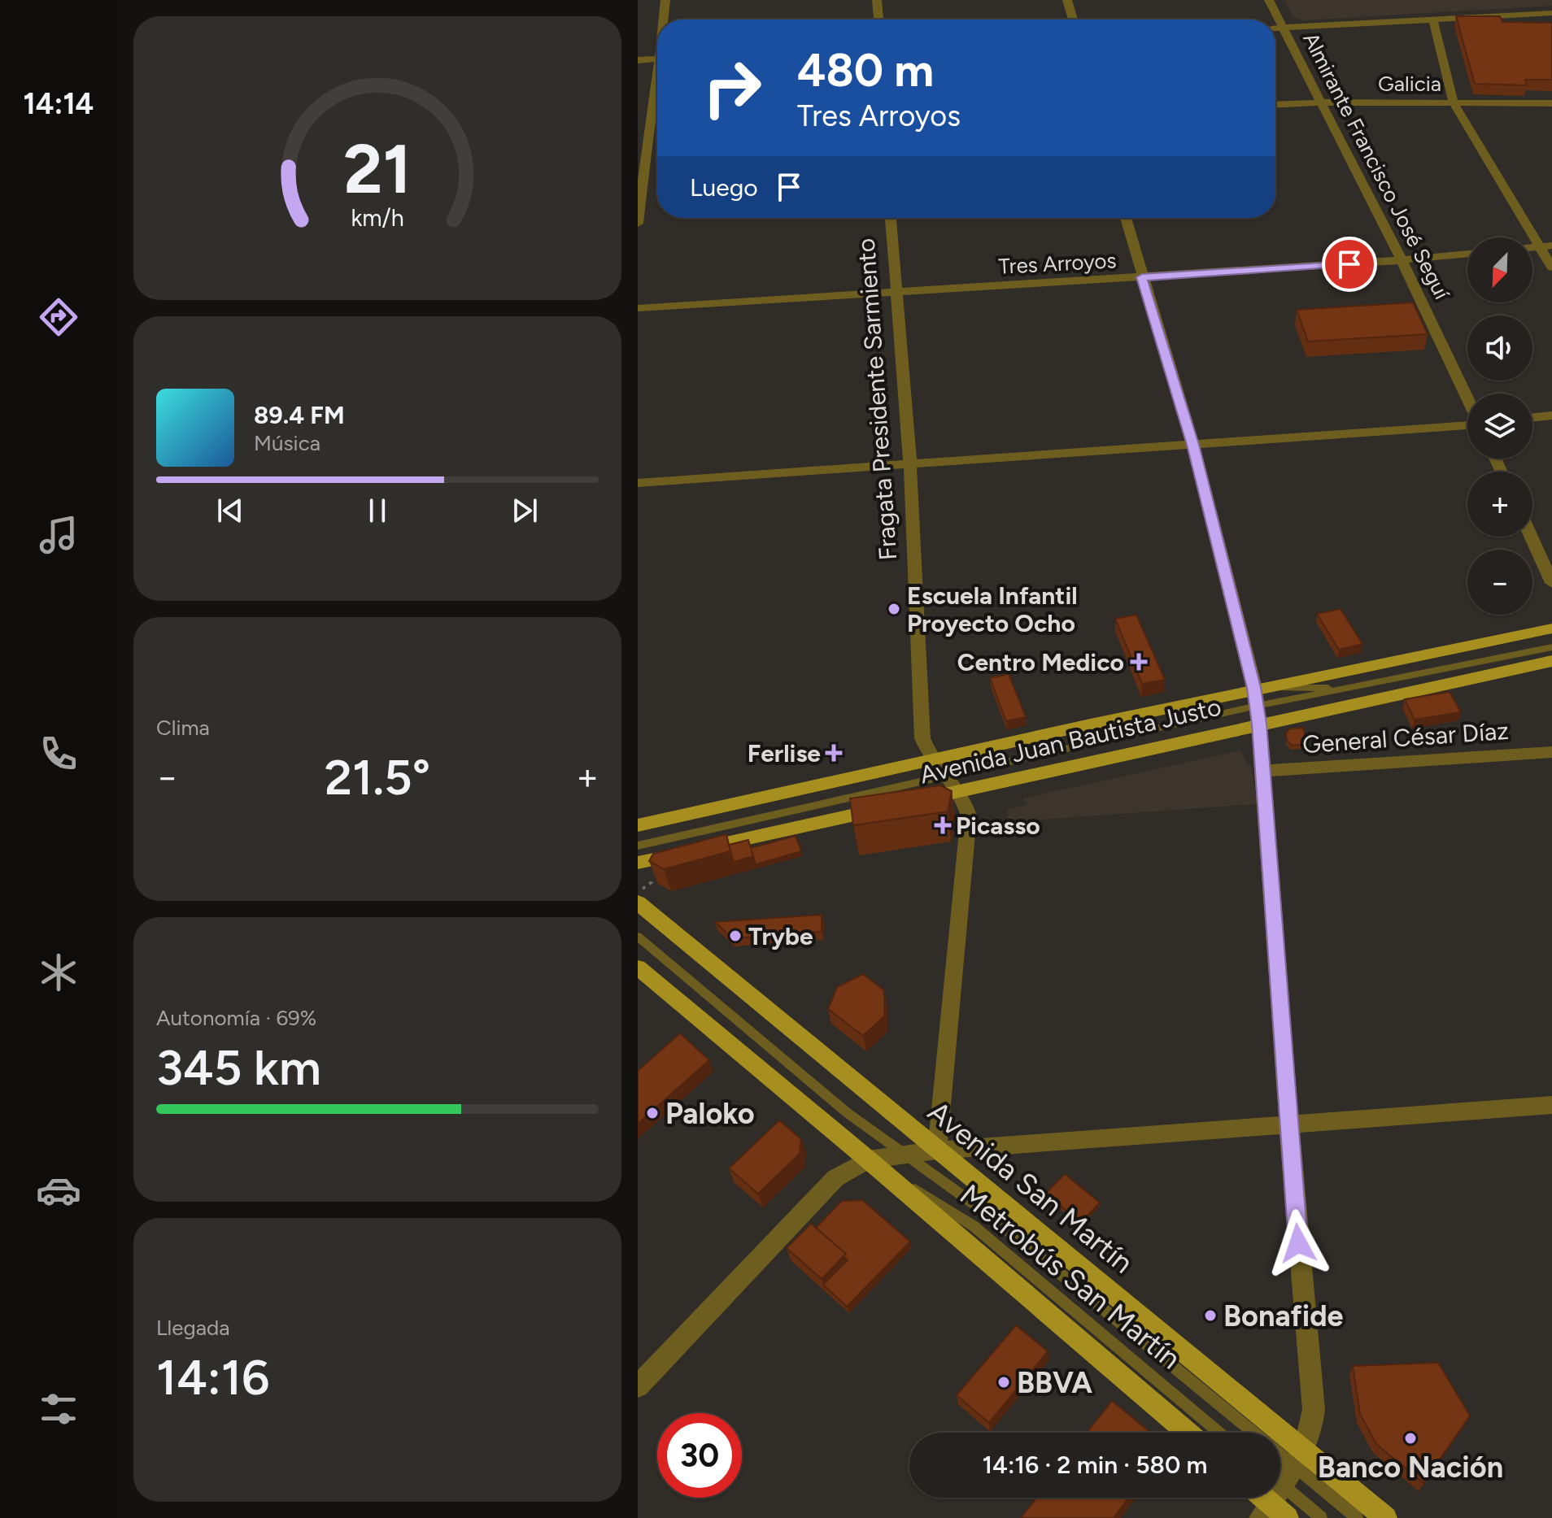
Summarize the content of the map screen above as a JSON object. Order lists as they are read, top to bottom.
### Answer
{
  "streets": {
    "main road": ["Avenida Juan Bautista Justo", "Avenida San Martín"],
    "street": [
      "Galicia",
      "Almirante Francisco José Seguí",
      "Tres Arroyos",
      "Fragata Presidente Sarmiento",
      "General César Díaz"
    ],
    "lane": ["Metrobús San Martín"]
  },
  "crossings": [
    ["Galicia", "Almirante Francisco José Seguí"],
    ["Almirante Francisco José Seguí", "Tres Arroyos"],
    ["Tres Arroyos", "Fragata Presidente Sarmiento"],
    ["Fragata Presidente Sarmiento", "Avenida Juan Bautista Justo"],
    ["Fragata Presidente Sarmiento", "Avenida San Martín"],
    ["Avenida San Martín", "Metrobús San Martín"]
  ],
  "places": {
    "other": [
      "Escuela Infantil Proyecto Ocho",
      "Trybe",
      "Paloko",
      "Bonafide",
      "BBVA",
      "Banco Nación"
    ],
    "health": ["Centro Medico", "Ferlise", "Picasso"]
  },
  "north": "bottom left",
  "page": {
    "tabs": "14:14",
    "turn": ["480 m", "Tres Arroyos"],
    "then": "Luego",
    "map_buttons": ["+", "−"],
    "song": ["89.4 FM", "Música"],
    "tile": [
      "Clima",
      ["Autonomía · 69%", "345 km"],
      ["Llegada", "14:16"]
    ],
    "heat": ["−", "21.5°", "+"],
    "limit": "30",
    "trip": "14:16 · 2 min · 580 m",
    "gauge": ["21", "km/h"]
  }
}
